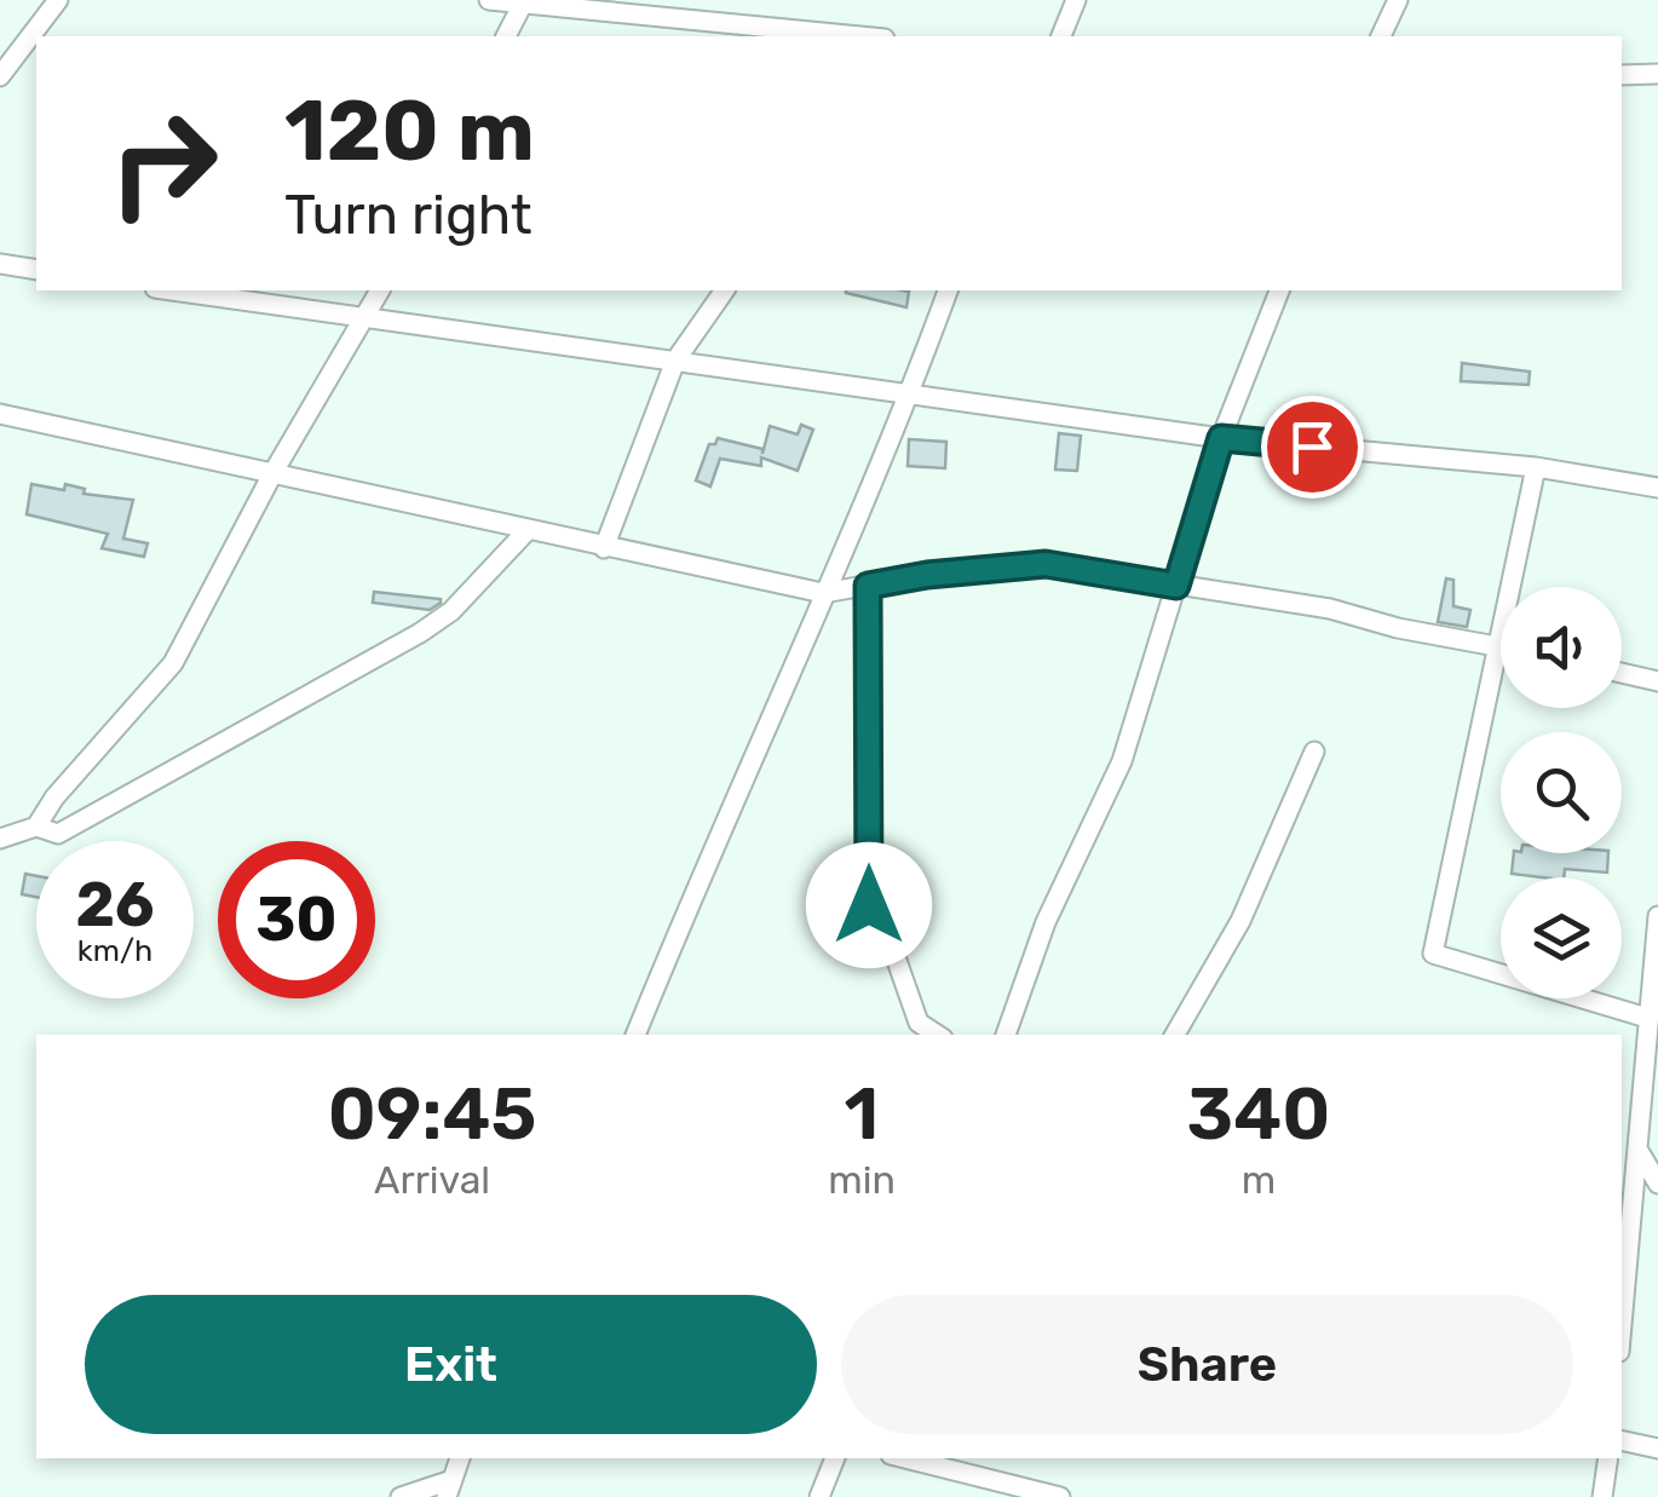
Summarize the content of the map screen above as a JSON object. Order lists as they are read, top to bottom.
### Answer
{
  "page": {
    "turn": ["120 m", "Turn right"],
    "speed": "26 km/h",
    "limit": "30",
    "eta": [
      "09:45",
      "Arrival",
      "1",
      "min",
      "340",
      "m"
    ],
    "buttons": ["Exit", "Share"]
  }
}
